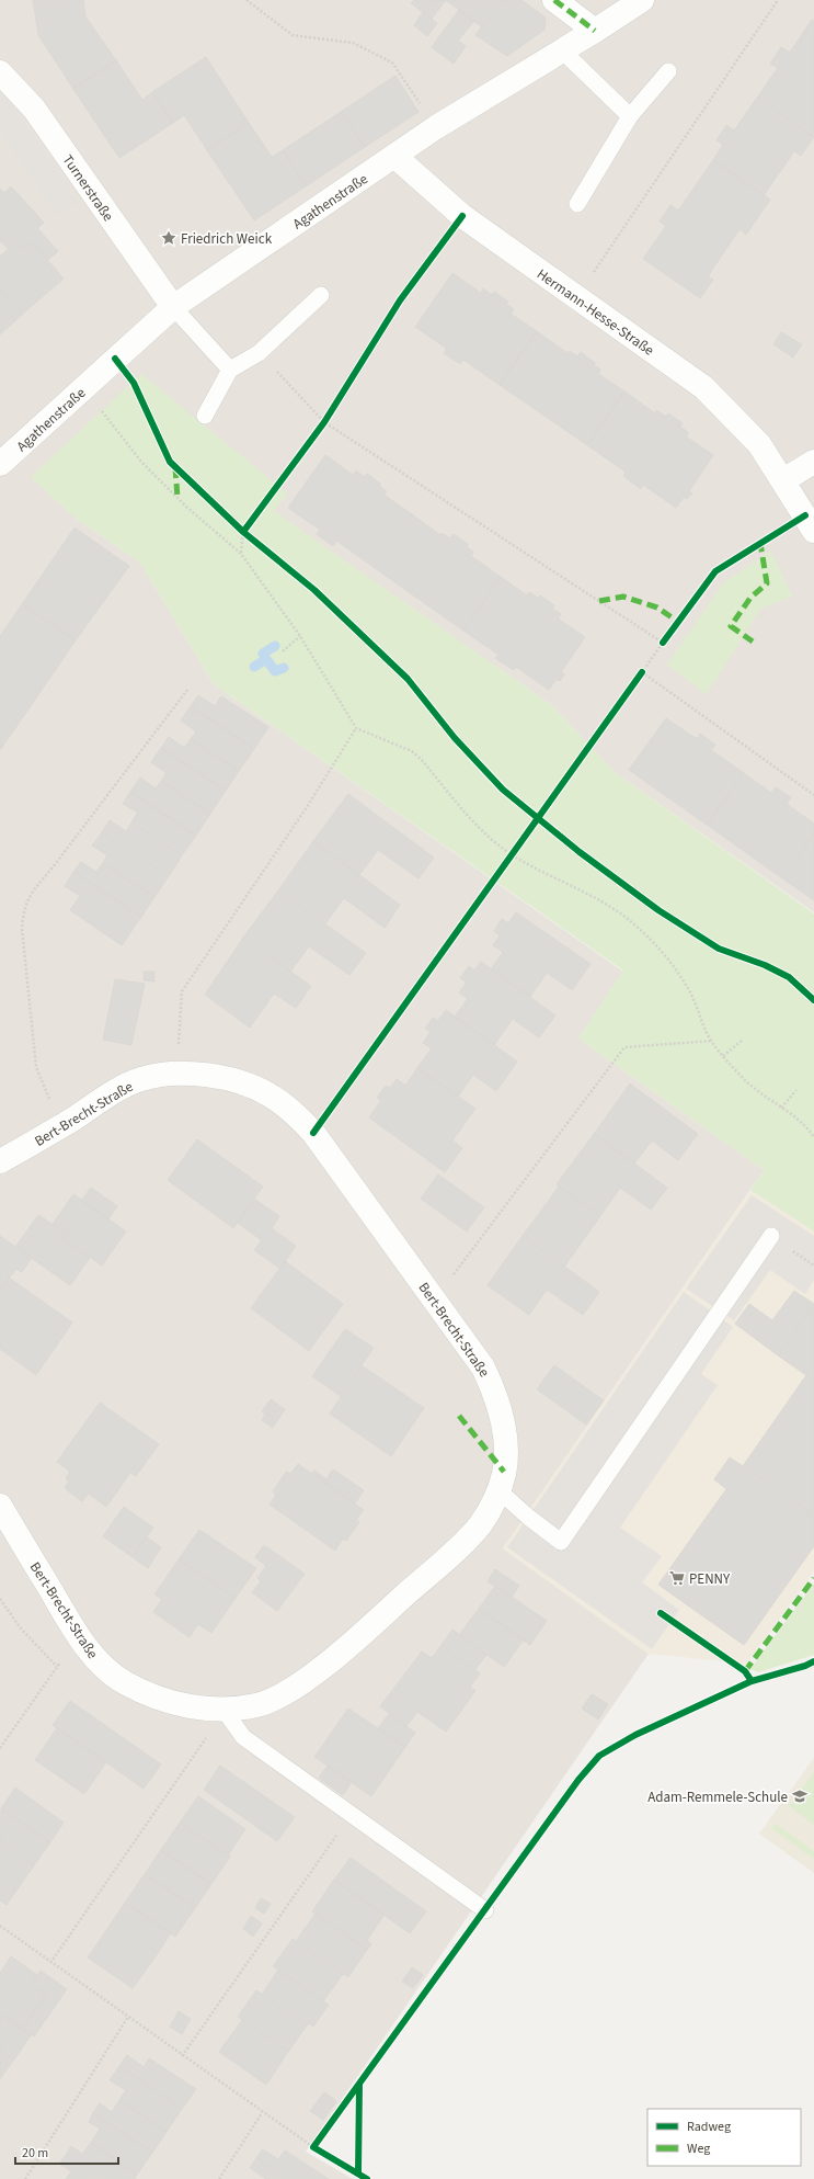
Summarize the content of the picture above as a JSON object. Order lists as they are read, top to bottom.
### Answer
{
  "streets": {
    "street": [
      "Turnerstraße",
      "Agathenstraße",
      "Hermann-Hesse-Straße",
      "Bert-Brecht-Straße"
    ]
  },
  "crossings": [
    ["Turnerstraße", "Agathenstraße"],
    ["Agathenstraße", "Hermann-Hesse-Straße"]
  ],
  "places": {
    "place": ["Friedrich Weick"],
    "supermarket": ["PENNY"],
    "school or university": ["Adam-Remmele-Schule"]
  },
  "legend": ["Radweg", "Weg"],
  "scale_bar": "20 m"
}
